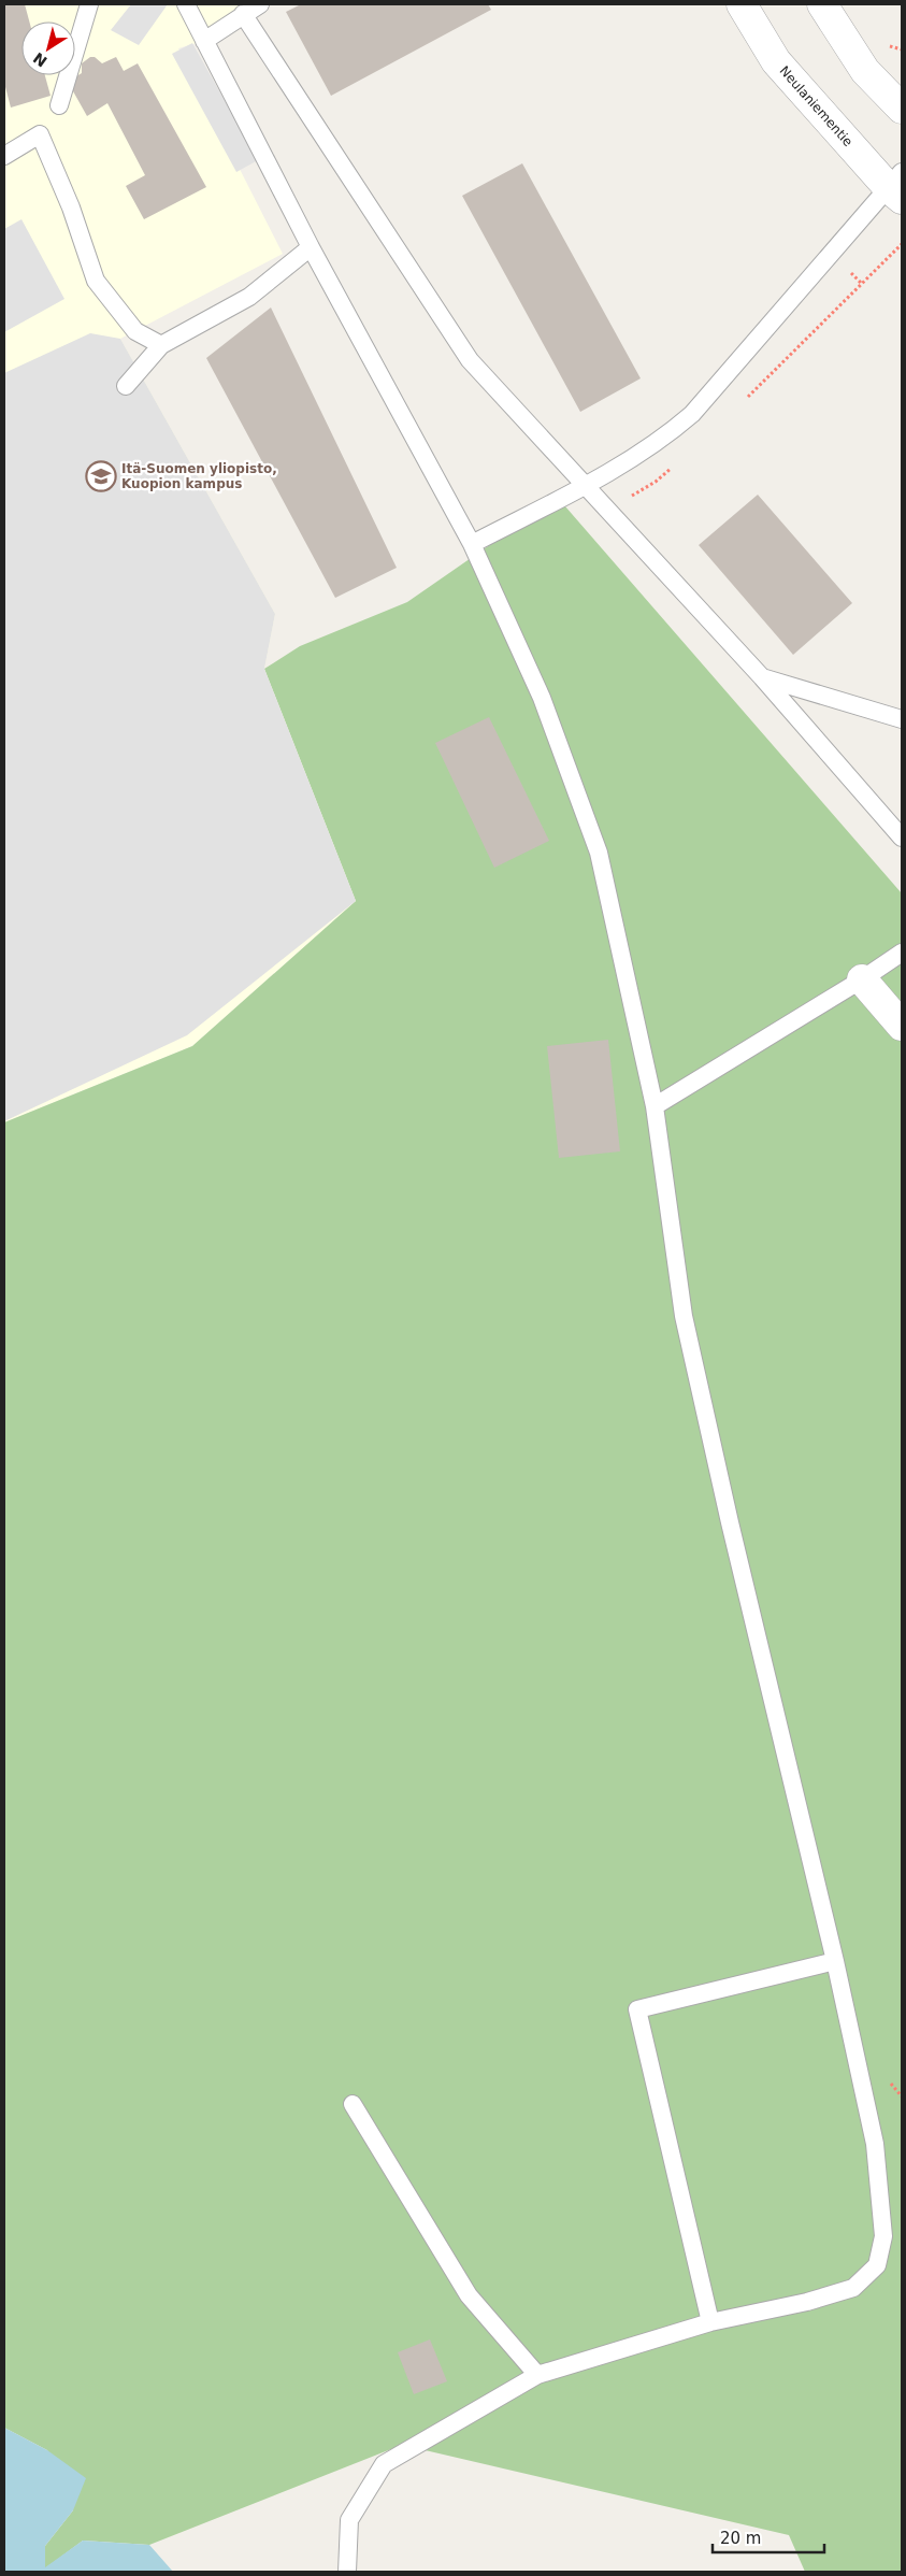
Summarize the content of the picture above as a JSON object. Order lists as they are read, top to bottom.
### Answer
{
  "streets": {
    "street": ["Neulaniementie"]
  },
  "places": {
    "school or university": ["Itä-Suomen yliopisto, Kuopion kampus"]
  },
  "scale_bar": "20 m",
  "north": "bottom left"
}
